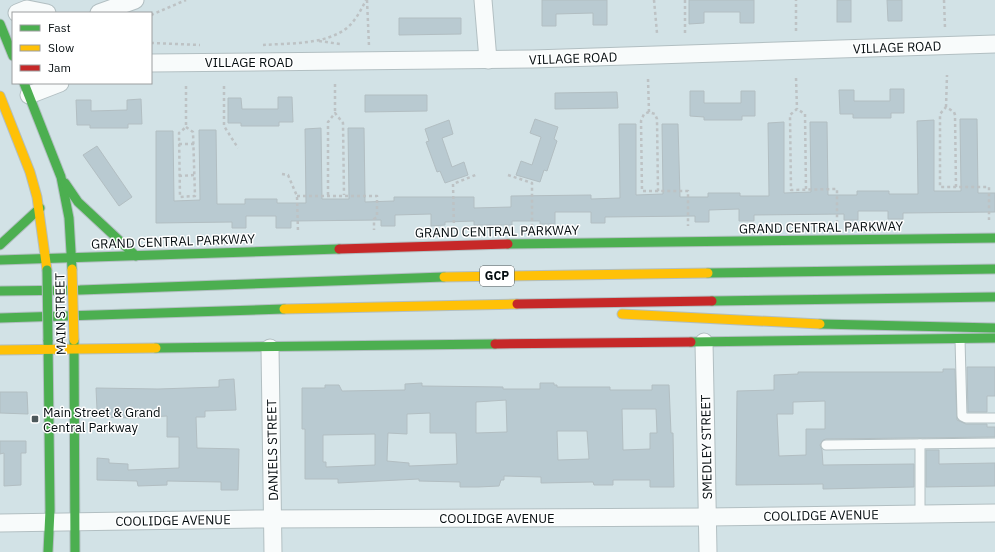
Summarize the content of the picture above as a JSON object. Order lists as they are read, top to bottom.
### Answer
{
  "streets": {
    "main road": ["GRAND CENTRAL PARKWAY", "GCP", "MAIN STREET"],
    "street": [
      "VILLAGE ROAD",
      "SMEDLEY STREET",
      "DANIELS STREET",
      "COOLIDGE AVENUE"
    ]
  },
  "crossings": [
    ["GRAND CENTRAL PARKWAY", "MAIN STREET"],
    ["MAIN STREET", "COOLIDGE AVENUE"],
    ["SMEDLEY STREET", "COOLIDGE AVENUE"],
    ["DANIELS STREET", "COOLIDGE AVENUE"]
  ],
  "places": {
    "transit": ["Main Street & Grand Central Parkway"]
  },
  "legend": ["Fast", "Slow", "Jam"]
}
